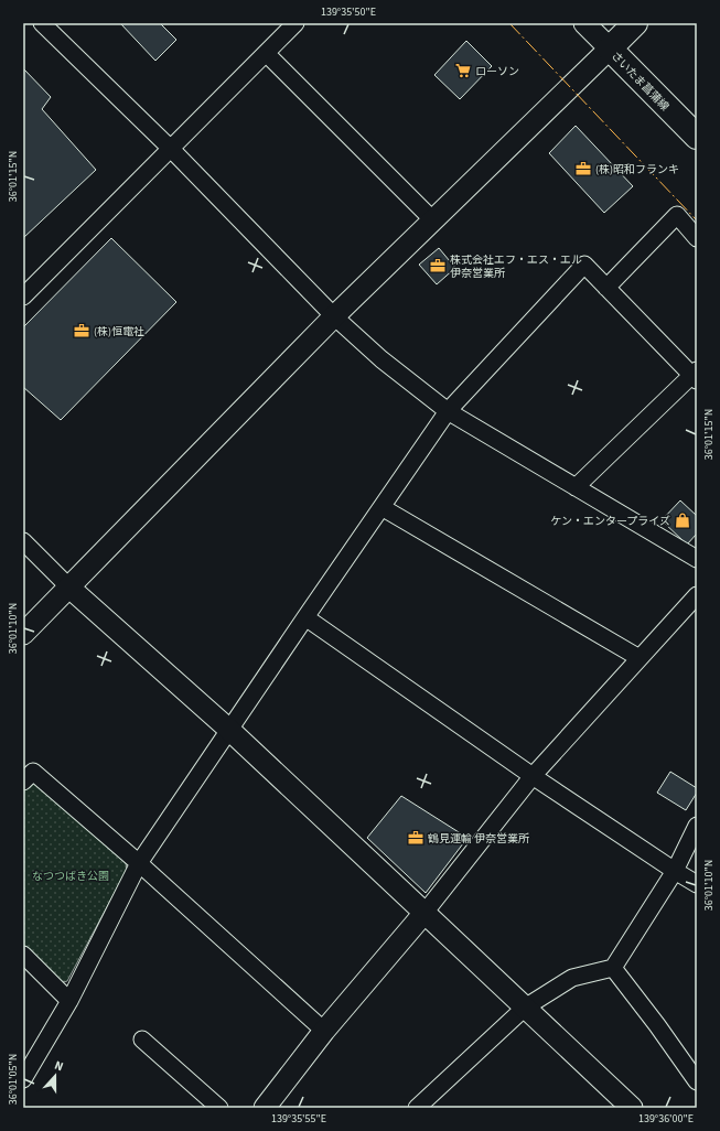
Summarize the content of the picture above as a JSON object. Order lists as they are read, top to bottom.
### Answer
{
  "streets": {
    "main road": ["さいたま菖蒲線"]
  },
  "parks": ["なつつばき公園"],
  "places": {
    "supermarket": ["ローソン"],
    "office": [
      "(株)昭和フランキ",
      "株式会社エフ・エス・エル 伊奈営業所",
      "(株)恒電社",
      "鶴見運輸 伊奈営業所"
    ],
    "shop": ["ケン・エンタープライズ"]
  },
  "north": "top",
  "coordinates": [
    "139°35'50\"E",
    "36°01'15\"N",
    "36°01'10\"N",
    "36°01'05\"N",
    "139°35'55\"E",
    "139°36'00\"E"
  ]
}
